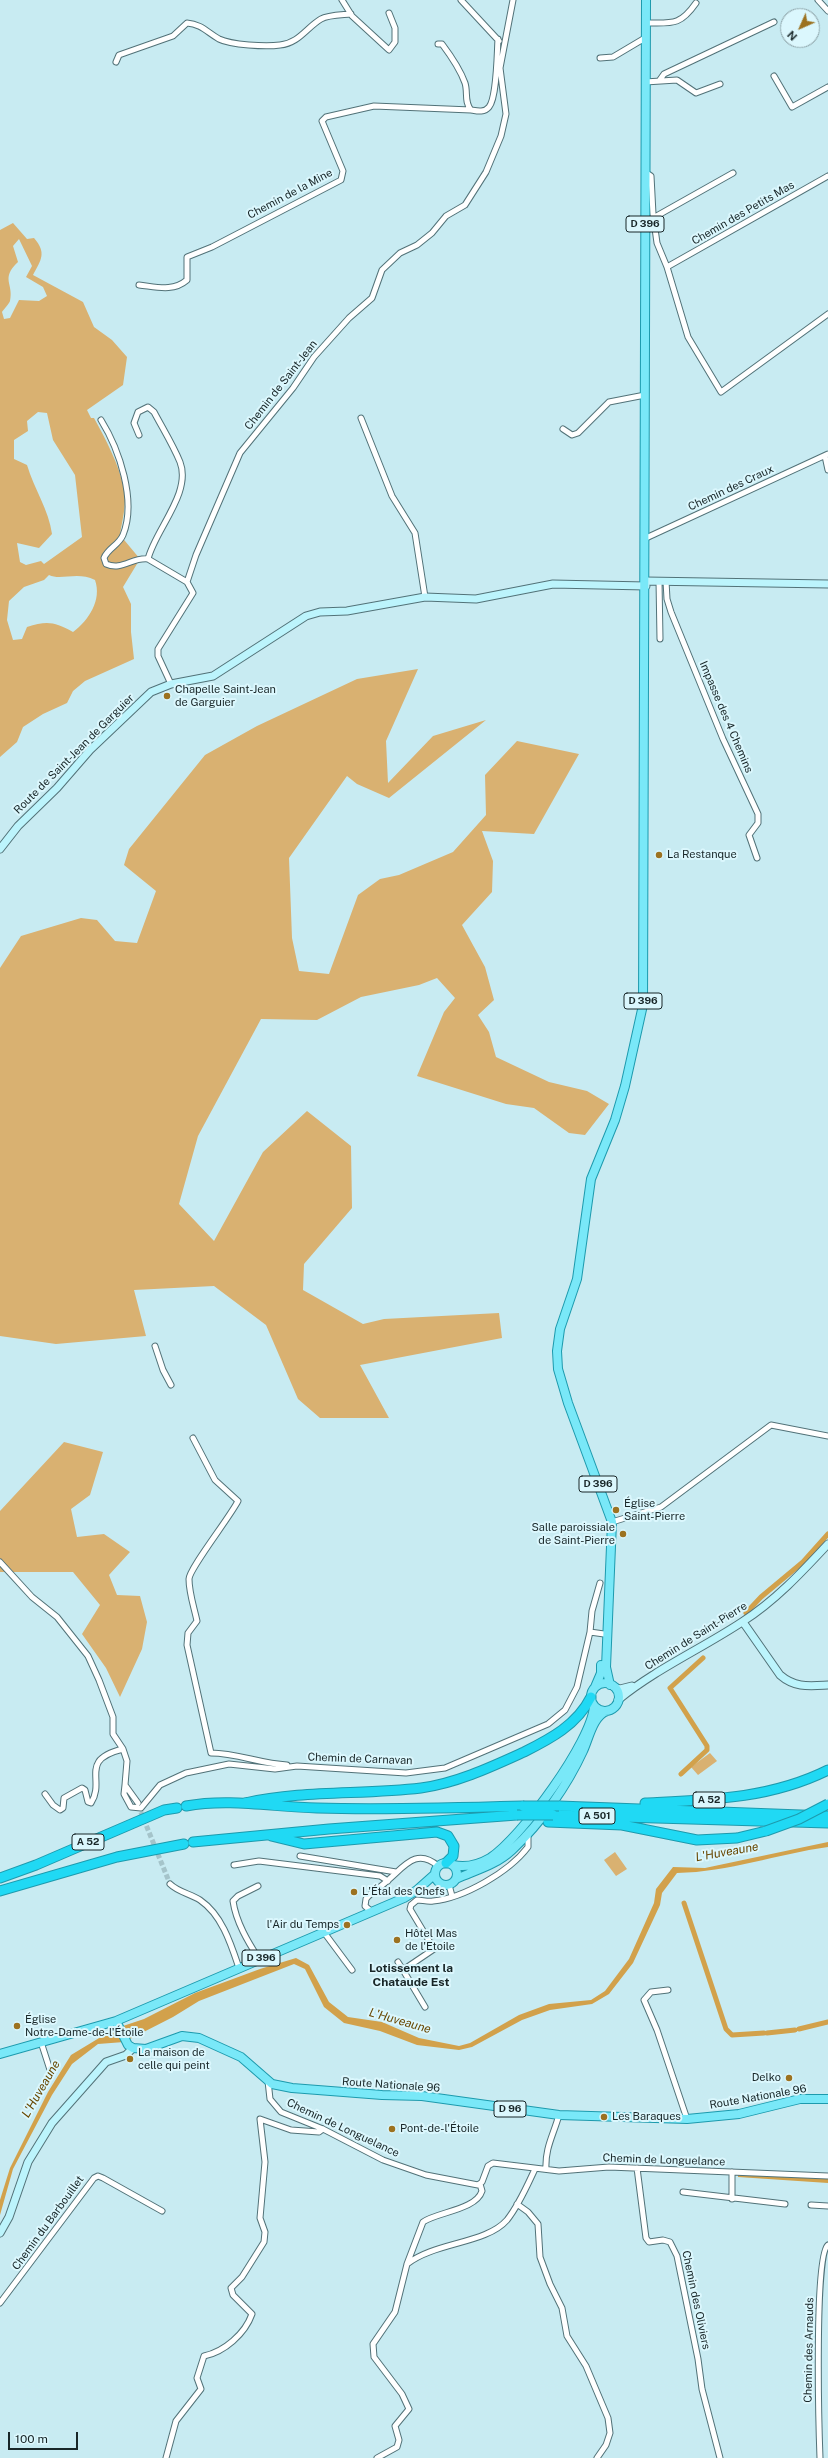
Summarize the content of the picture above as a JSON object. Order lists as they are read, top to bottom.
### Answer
{
  "streets": {
    "highway": ["A 52", "A 501"],
    "main road": ["D 396", "Route Nationale 96", "D 96"],
    "street": [
      "Chemin de la Mine",
      "Chemin des Petits Mas",
      "Chemin de Saint-Jean",
      "Chemin des Craux",
      "Impasse des 4 Chemins",
      "Route de Saint-Jean de Garguier",
      "Chemin de Saint-Pierre",
      "Chemin de Carnavan",
      "Chemin de Longuelance",
      "Chemin du Barbouillet",
      "Chemin des Oliviers",
      "Chemin des Arnauds"
    ]
  },
  "crossings": [
    ["D 396", "Chemin des Craux"],
    ["D 396", "Route de Saint-Jean de Garguier"],
    ["D 396", "Chemin de Saint-Pierre"],
    ["Impasse des 4 Chemins", "Route de Saint-Jean de Garguier"],
    ["A 52", "A 501"],
    ["Route Nationale 96", "Chemin de Longuelance"],
    ["Chemin de Longuelance", "Chemin des Oliviers"]
  ],
  "districts": ["Lotissement la Chataude Est"],
  "water": ["L'Huveaune"],
  "places": [
    "Chapelle Saint-Jean de Garguier",
    "La Restanque",
    "Église Saint-Pierre",
    "Salle paroissiale de Saint-Pierre",
    "L'Étal des Chefs",
    "l'Air du Temps",
    "Hôtel Mas de l'Etoile",
    "Église Notre-Dame-de-l'Étoile",
    "La maison de celle qui peint",
    "Delko",
    "Les Baraques",
    "Pont-de-l'Étoile"
  ],
  "scale_bar": "100 m",
  "north": "bottom left"
}
